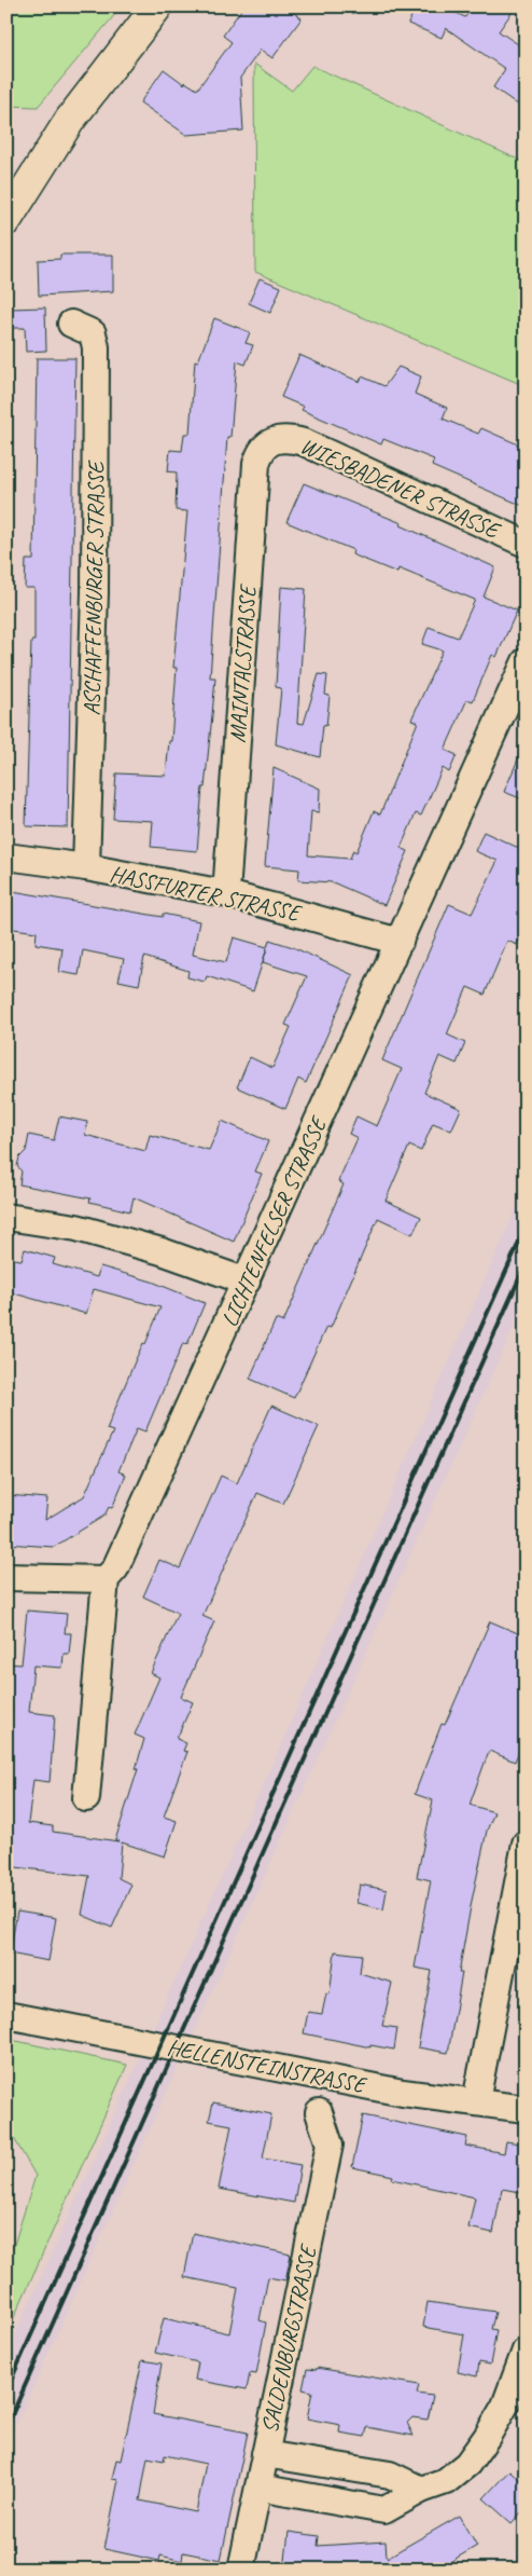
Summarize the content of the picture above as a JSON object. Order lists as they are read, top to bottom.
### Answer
{
  "streets": {
    "street": [
      "WIESBADENER STRASSE",
      "ASCHAFFENBURGER STRASSE",
      "MAINTALSTRASSE",
      "HASSFURTER STRASSE",
      "LICHTENFELSER STRASSE",
      "HELLENSTEINSTRASSE",
      "SALDENBURGSTRASSE"
    ]
  },
  "crossings": [
    ["WIESBADENER STRASSE", "MAINTALSTRASSE"],
    ["ASCHAFFENBURGER STRASSE", "HASSFURTER STRASSE"],
    ["MAINTALSTRASSE", "HASSFURTER STRASSE"],
    ["HASSFURTER STRASSE", "LICHTENFELSER STRASSE"]
  ]
}
